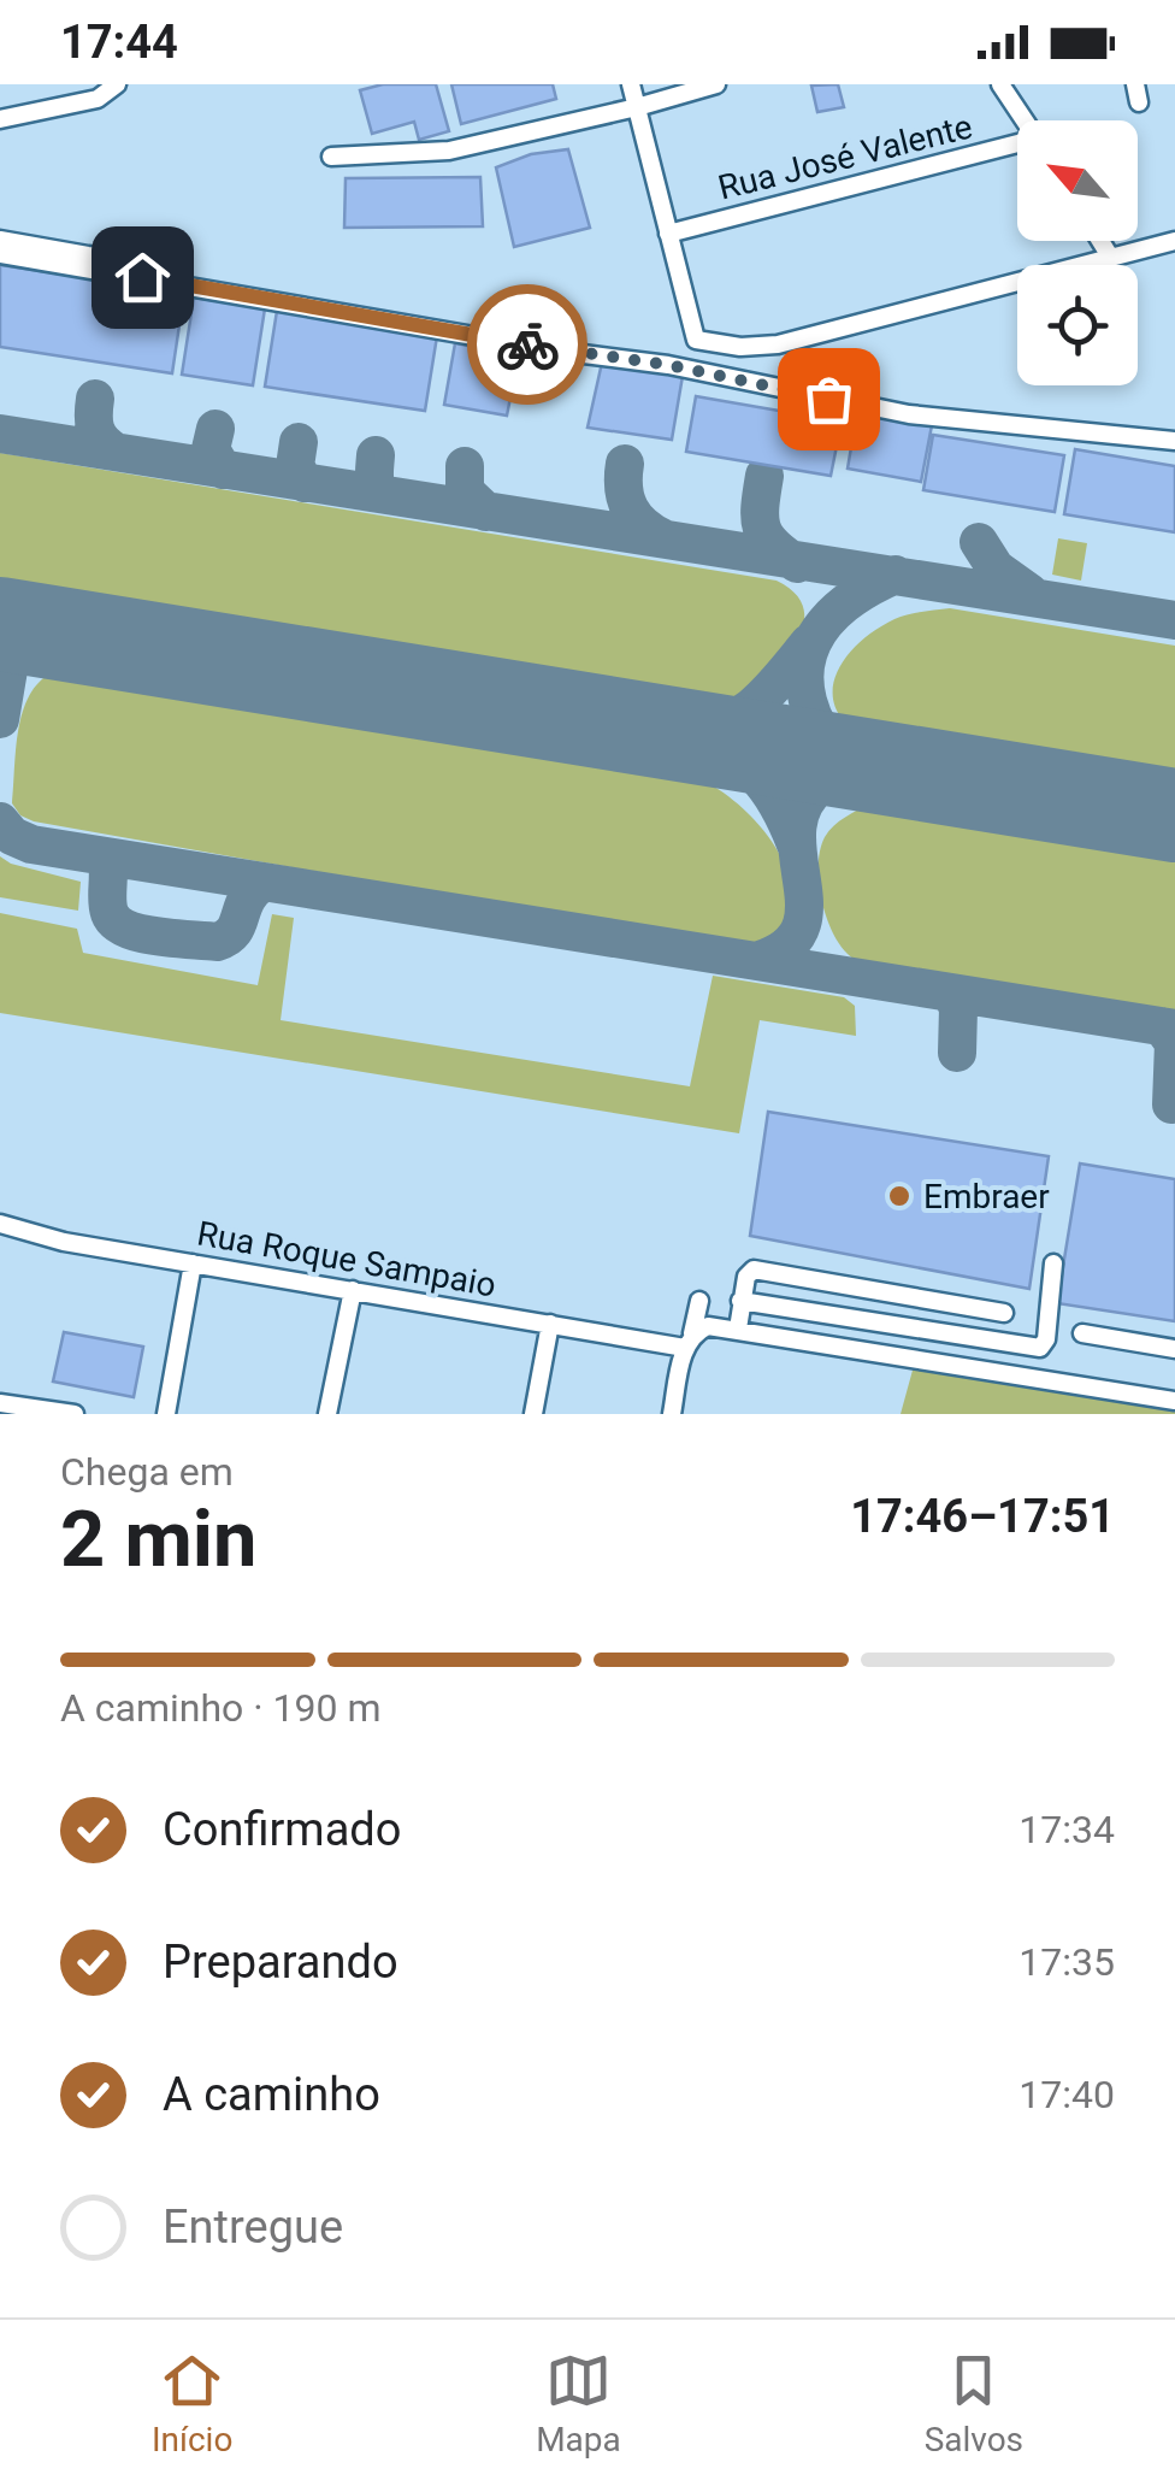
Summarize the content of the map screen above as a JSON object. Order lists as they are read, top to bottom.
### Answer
{
  "streets": {
    "street": ["Rua José Valente", "Rua Roque Sampaio"]
  },
  "places": ["Embraer"],
  "north": "top left",
  "page": {
    "status": "17:44",
    "heading": ["2 min", "Chega em", "17:46–17:51"],
    "bar": "A caminho · 190 m",
    "list": [
      ["Confirmado", "17:34"],
      ["Preparando", "17:35"],
      ["A caminho", "17:40"],
      "Entregue"
    ],
    "tabs": ["Início", "Mapa", "Salvos"]
  }
}
